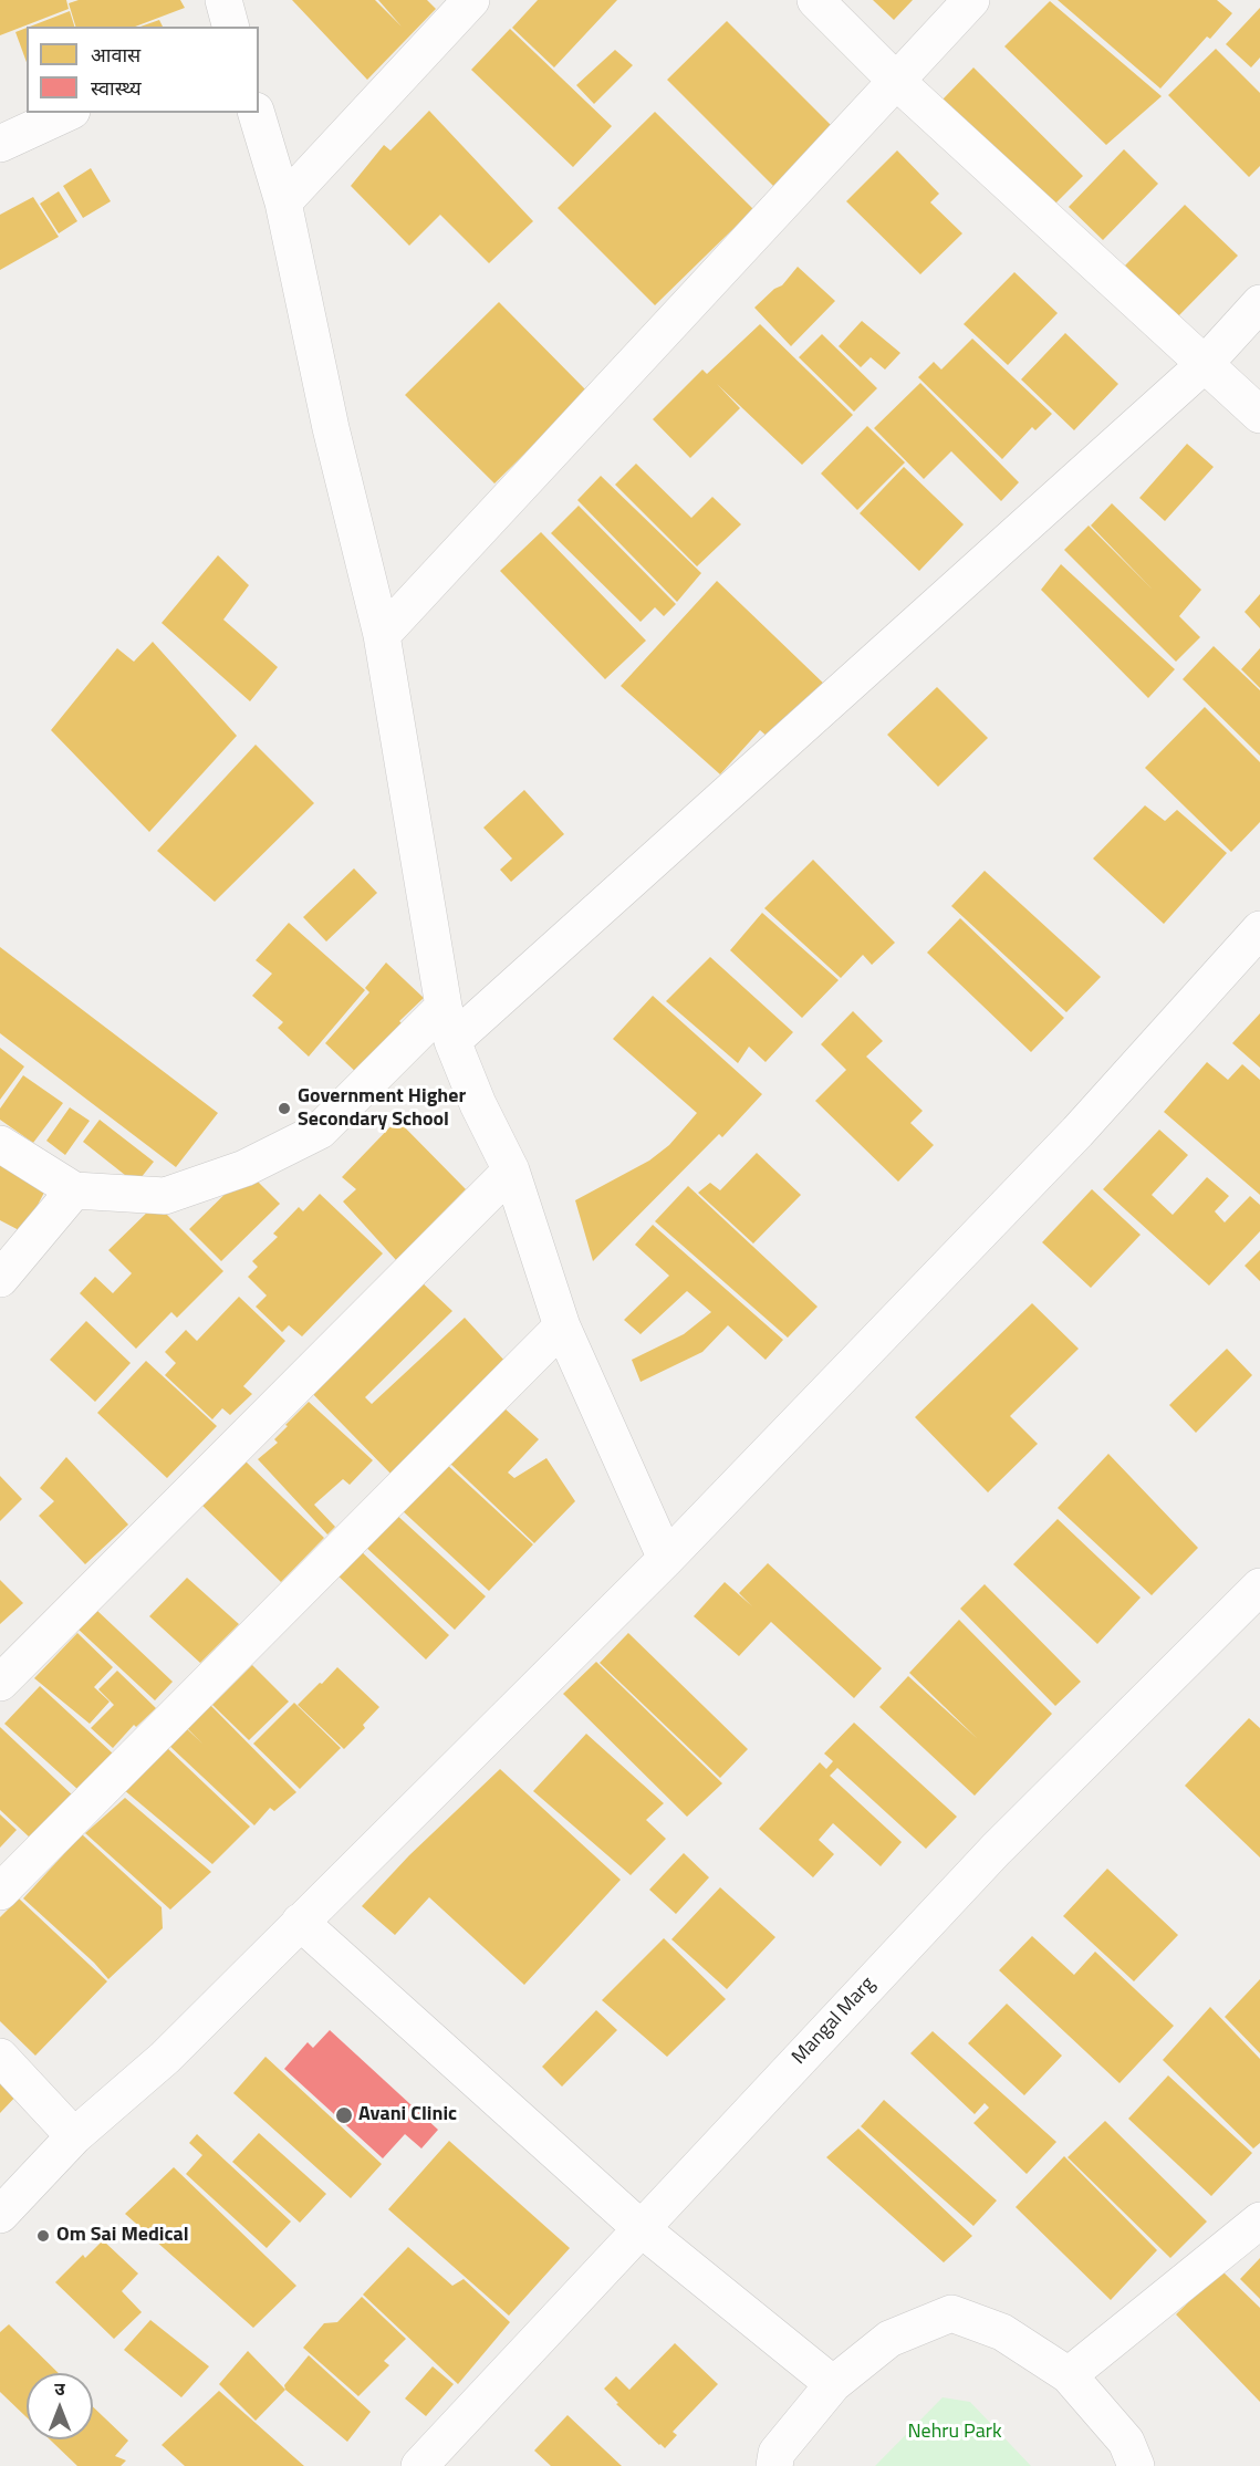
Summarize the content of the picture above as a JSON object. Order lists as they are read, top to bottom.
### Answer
{
  "streets": {
    "street": ["Mangal Marg"]
  },
  "parks": ["Nehru Park"],
  "places": ["Government Higher Secondary School", "Avani Clinic", "Om Sai Medical"],
  "legend": ["आवास", "स्वास्थ्य"],
  "north": "top"
}
